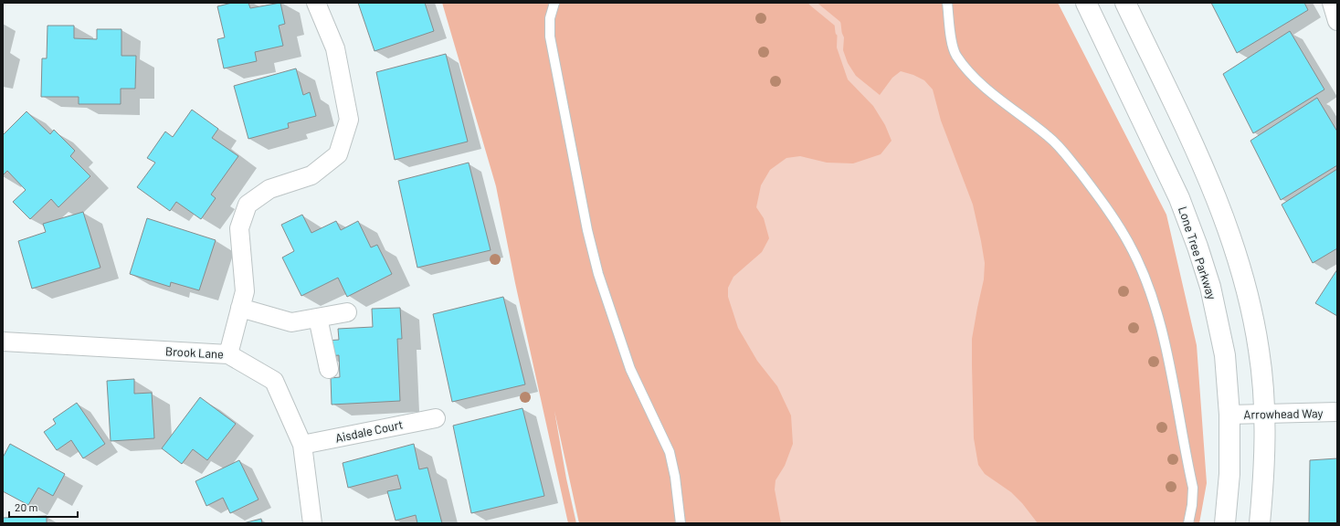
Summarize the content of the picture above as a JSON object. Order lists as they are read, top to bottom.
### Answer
{
  "streets": {
    "street": [
      "Lone Tree Parkway",
      "Brook Lane",
      "Arrowhead Way",
      "Aisdale Court"
    ]
  },
  "crossings": [
    ["Lone Tree Parkway", "Arrowhead Way"],
    ["Brook Lane", "Aisdale Court"]
  ],
  "scale_bar": "20 m"
}
